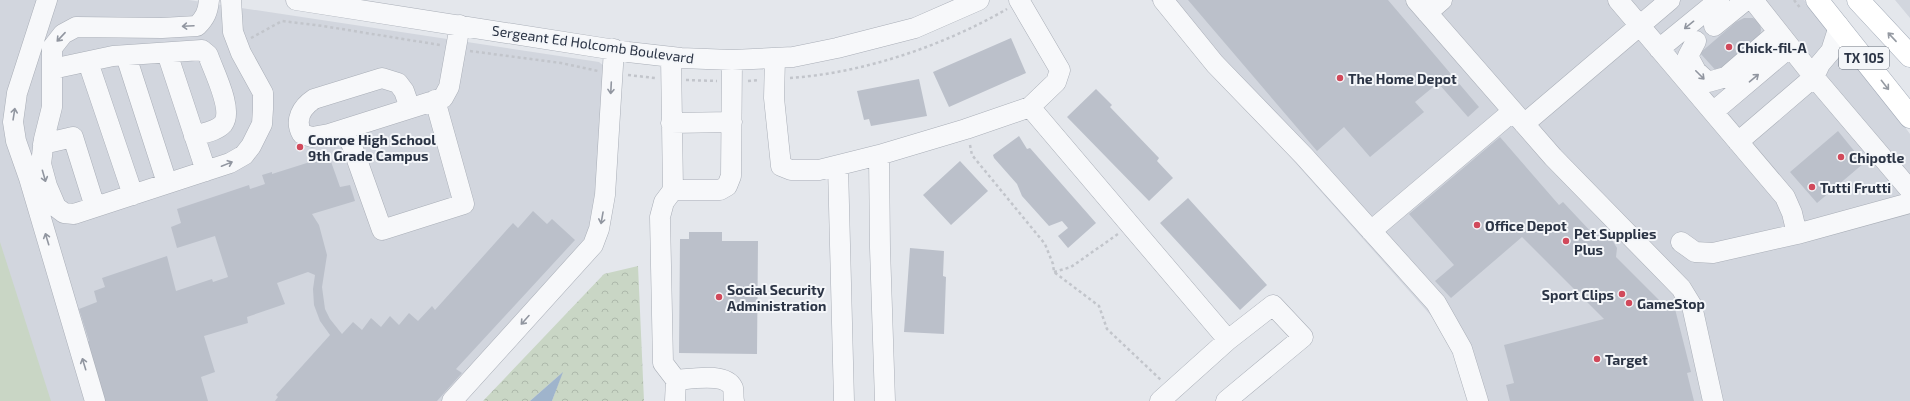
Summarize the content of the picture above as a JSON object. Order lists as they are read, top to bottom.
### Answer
{
  "streets": {
    "main road": ["TX 105"],
    "street": ["Sergeant Ed Holcomb Boulevard"]
  },
  "places": [
    "Chick-fil-A",
    "The Home Depot",
    "Conroe High School 9th Grade Campus",
    "Chipotle",
    "Tutti Frutti",
    "Office Depot",
    "Pet Supplies Plus",
    "Sport Clips",
    "Social Security Administration",
    "GameStop",
    "Target"
  ]
}
